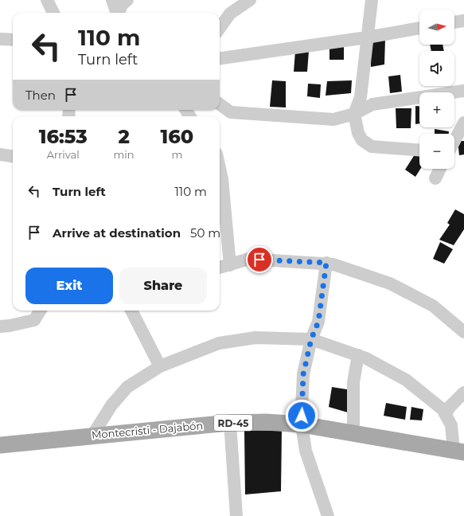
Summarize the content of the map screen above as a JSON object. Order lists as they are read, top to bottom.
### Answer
{
  "streets": {
    "main road": ["RD-45", "Montecristi - Dajabón"]
  },
  "north": "right",
  "page": {
    "map_buttons": ["+", "−"],
    "turn": ["110 m", "Turn left"],
    "then": "Then",
    "eta": [
      "16:53",
      "Arrival",
      "2",
      "min",
      "160",
      "m"
    ],
    "list": [
      {
        "name": "Turn left",
        "value": "110 m"
      },
      {
        "name": "Arrive at destination",
        "value": "50 m"
      }
    ],
    "buttons": ["Exit", "Share"]
  }
}
